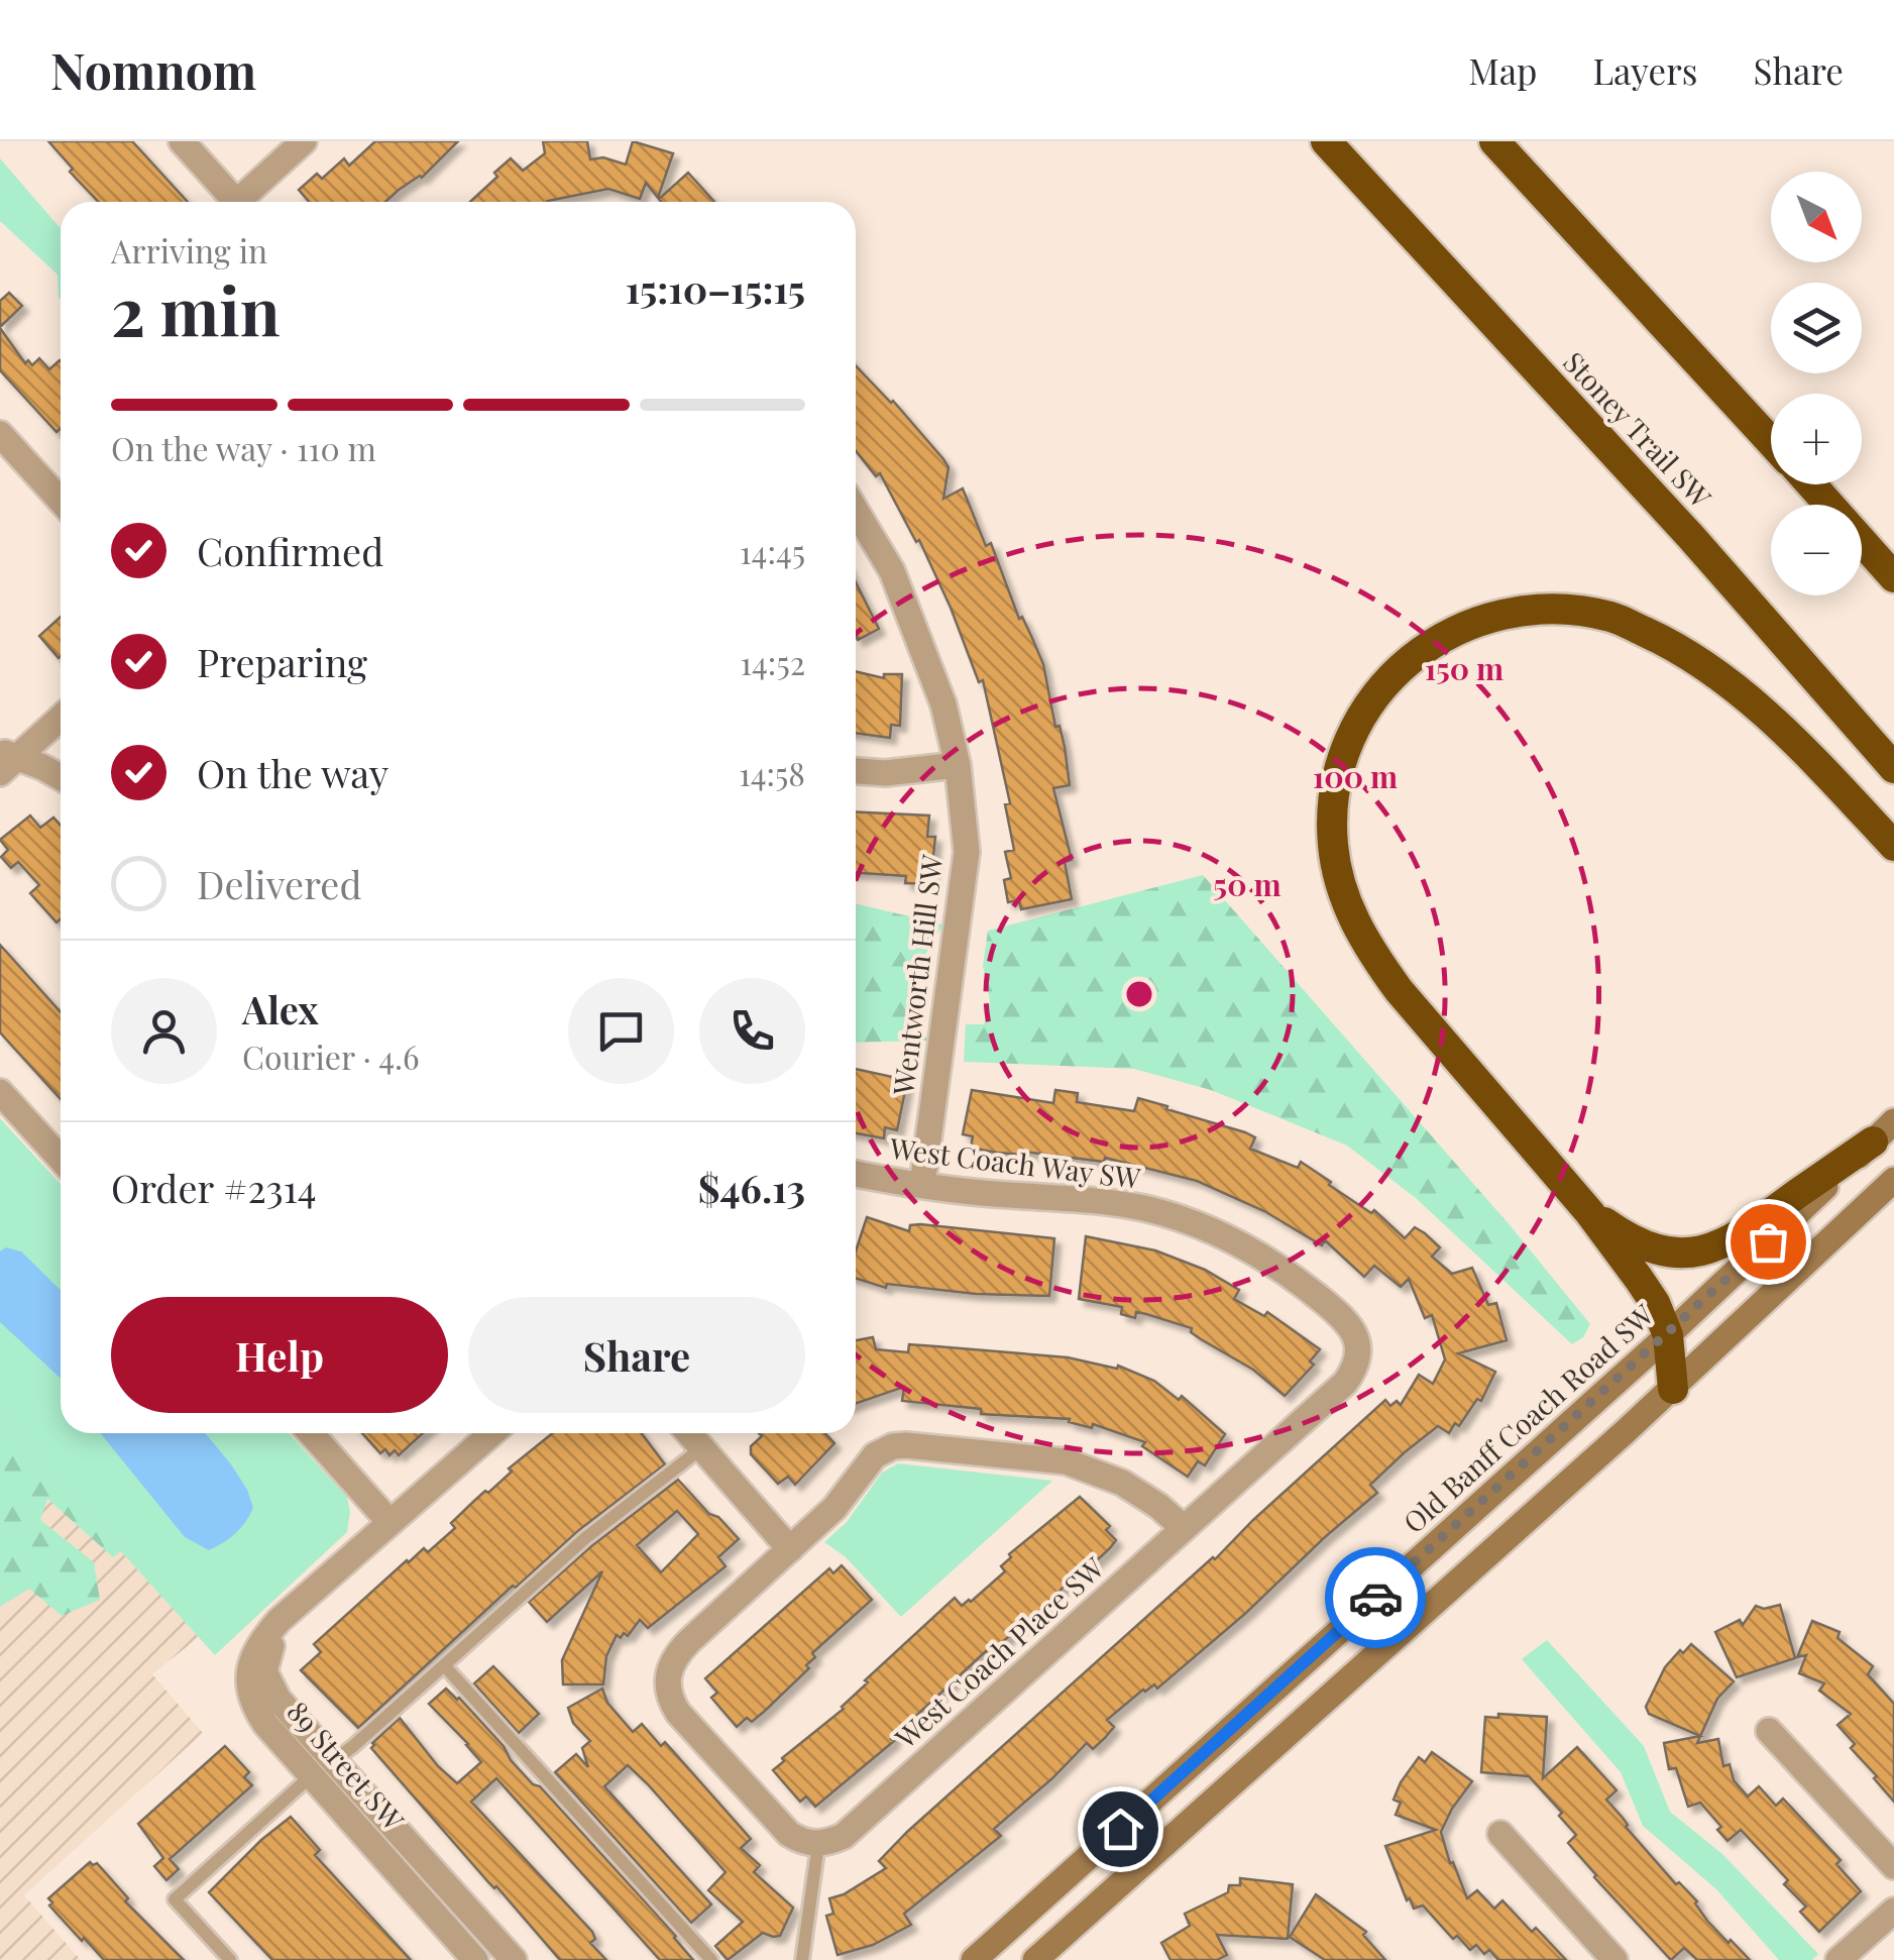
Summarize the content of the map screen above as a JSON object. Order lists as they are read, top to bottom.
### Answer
{
  "streets": {
    "highway": ["Stoney Trail SW"],
    "main road": ["Old Banff Coach Road SW"],
    "street": [
      "Wentworth Hill SW",
      "West Coach Way SW",
      "West Coach Place SW",
      "89 Street SW"
    ]
  },
  "crossings": [
    ["Wentworth Hill SW", "West Coach Way SW"],
    ["West Coach Way SW", "West Coach Place SW"]
  ],
  "north": "bottom right",
  "page": {
    "header": "Nomnom",
    "nav": ["Map", "Layers", "Share"],
    "map_buttons": ["+", "−"],
    "heading": ["2 min", "Arriving in", "15:10–15:15"],
    "panel": [
      "Alex",
      "Courier · 4.6",
      "Order #2314",
      "$46.13"
    ],
    "bar": "On the way · 110 m",
    "list": [
      ["Confirmed", "14:45"],
      ["Preparing", "14:52"],
      ["On the way", "14:58"],
      "Delivered"
    ],
    "buttons": ["Help", "Share"]
  },
  "rings": ["150 m", "100 m", "50 m"]
}
